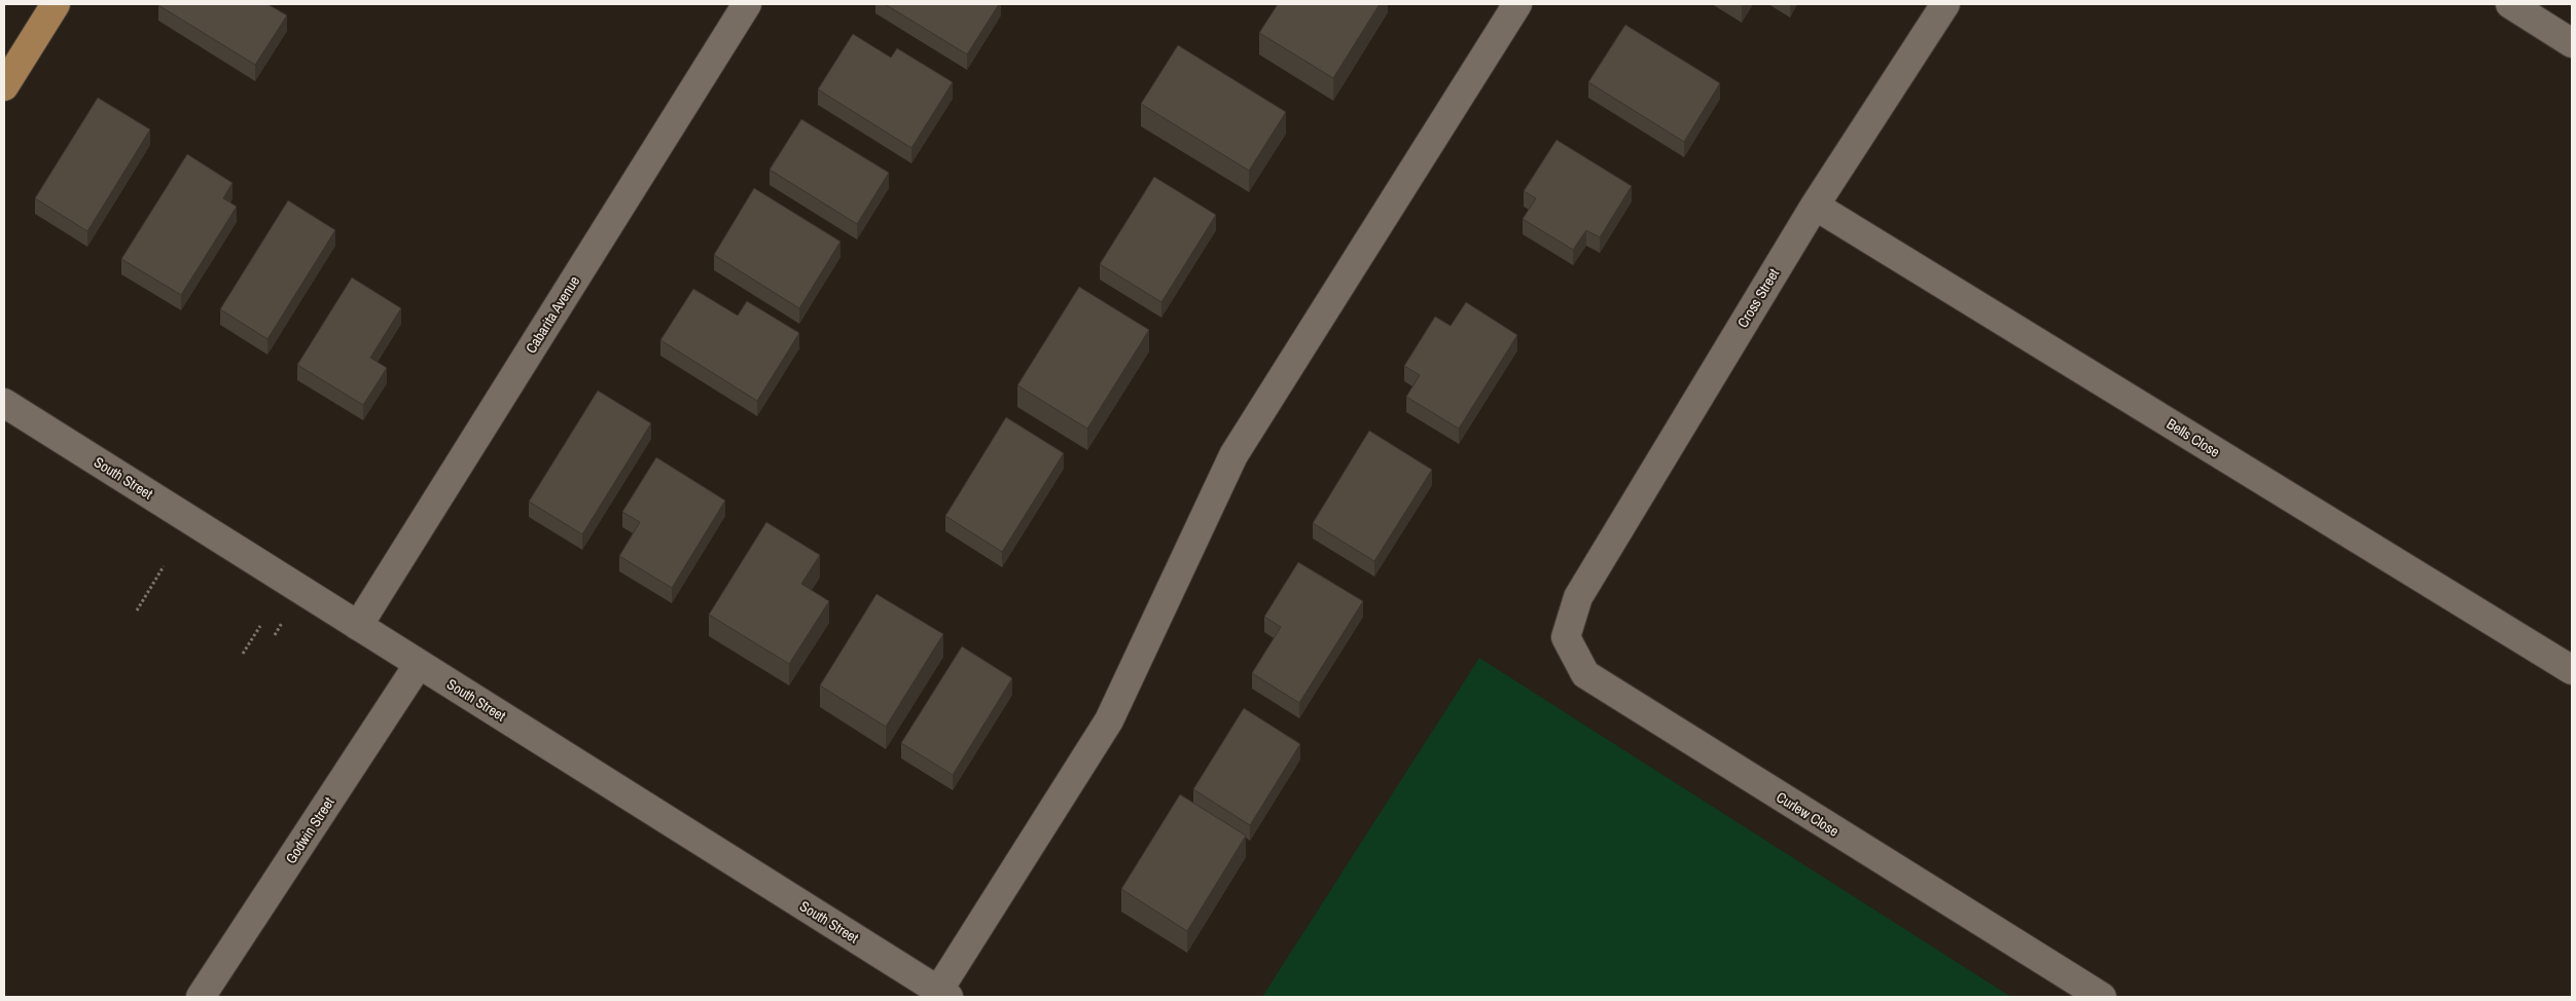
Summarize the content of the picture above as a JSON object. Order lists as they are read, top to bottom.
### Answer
{
  "streets": {
    "street": [
      "Cross Street",
      "Cabarita Avenue",
      "Bells Close",
      "South Street",
      "Curlew Close",
      "Godwin Street"
    ]
  },
  "crossings": [
    ["Cross Street", "Bells Close"],
    ["Cross Street", "Curlew Close"],
    ["Cabarita Avenue", "South Street"],
    ["South Street", "Godwin Street"]
  ]
}
